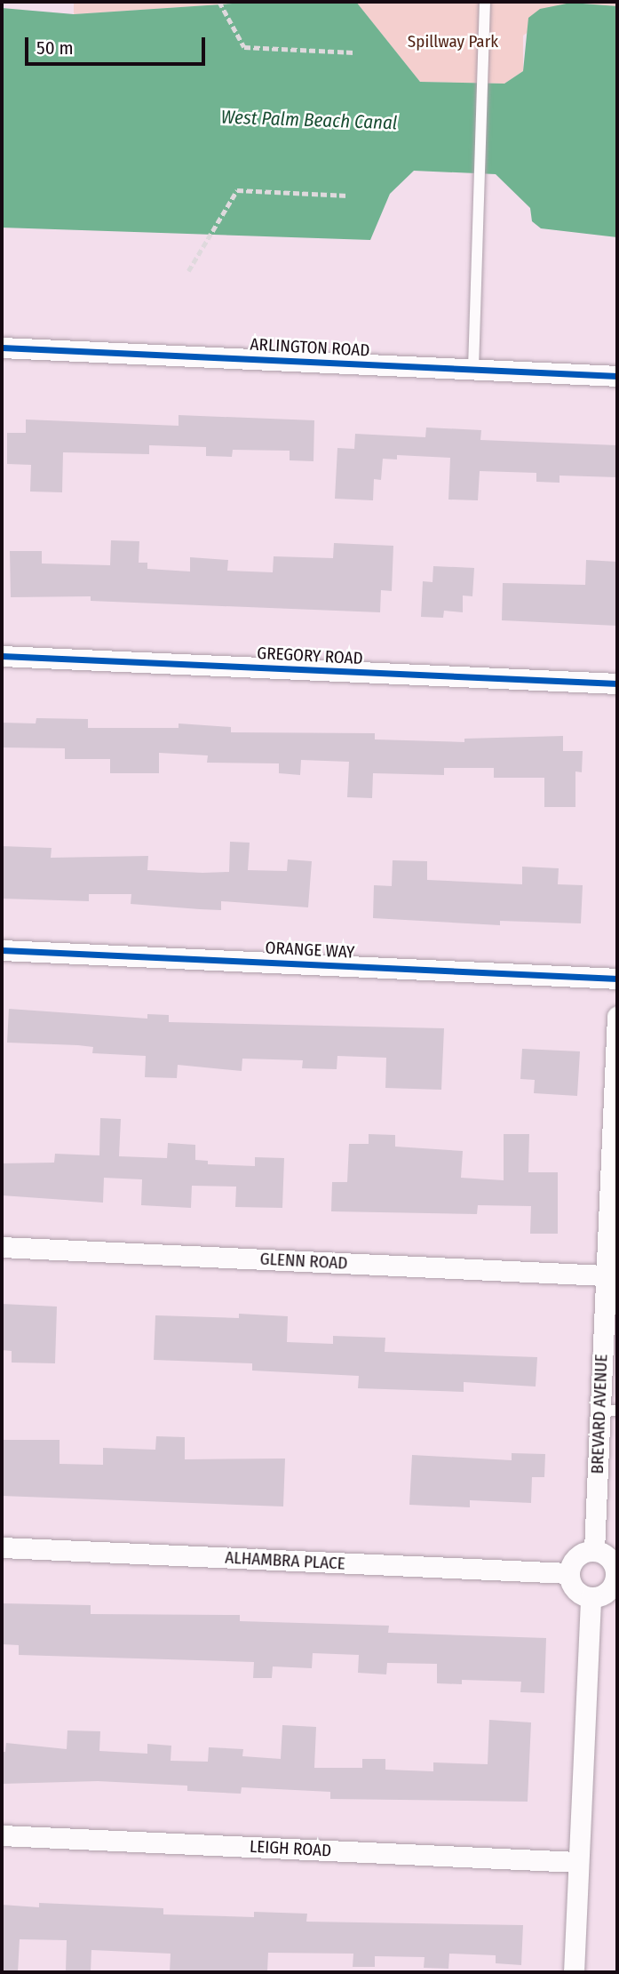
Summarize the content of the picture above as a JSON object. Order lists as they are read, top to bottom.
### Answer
{
  "streets": {
    "street": [
      "ARLINGTON ROAD",
      "GREGORY ROAD",
      "ORANGE WAY",
      "GLENN ROAD",
      "BREVARD AVENUE",
      "ALHAMBRA PLACE",
      "LEIGH ROAD"
    ]
  },
  "crossings": [
    ["GLENN ROAD", "BREVARD AVENUE"],
    ["BREVARD AVENUE", "ALHAMBRA PLACE"]
  ],
  "water": ["West Palm Beach Canal"],
  "parks": ["Spillway Park"],
  "scale_bar": "50 m"
}
